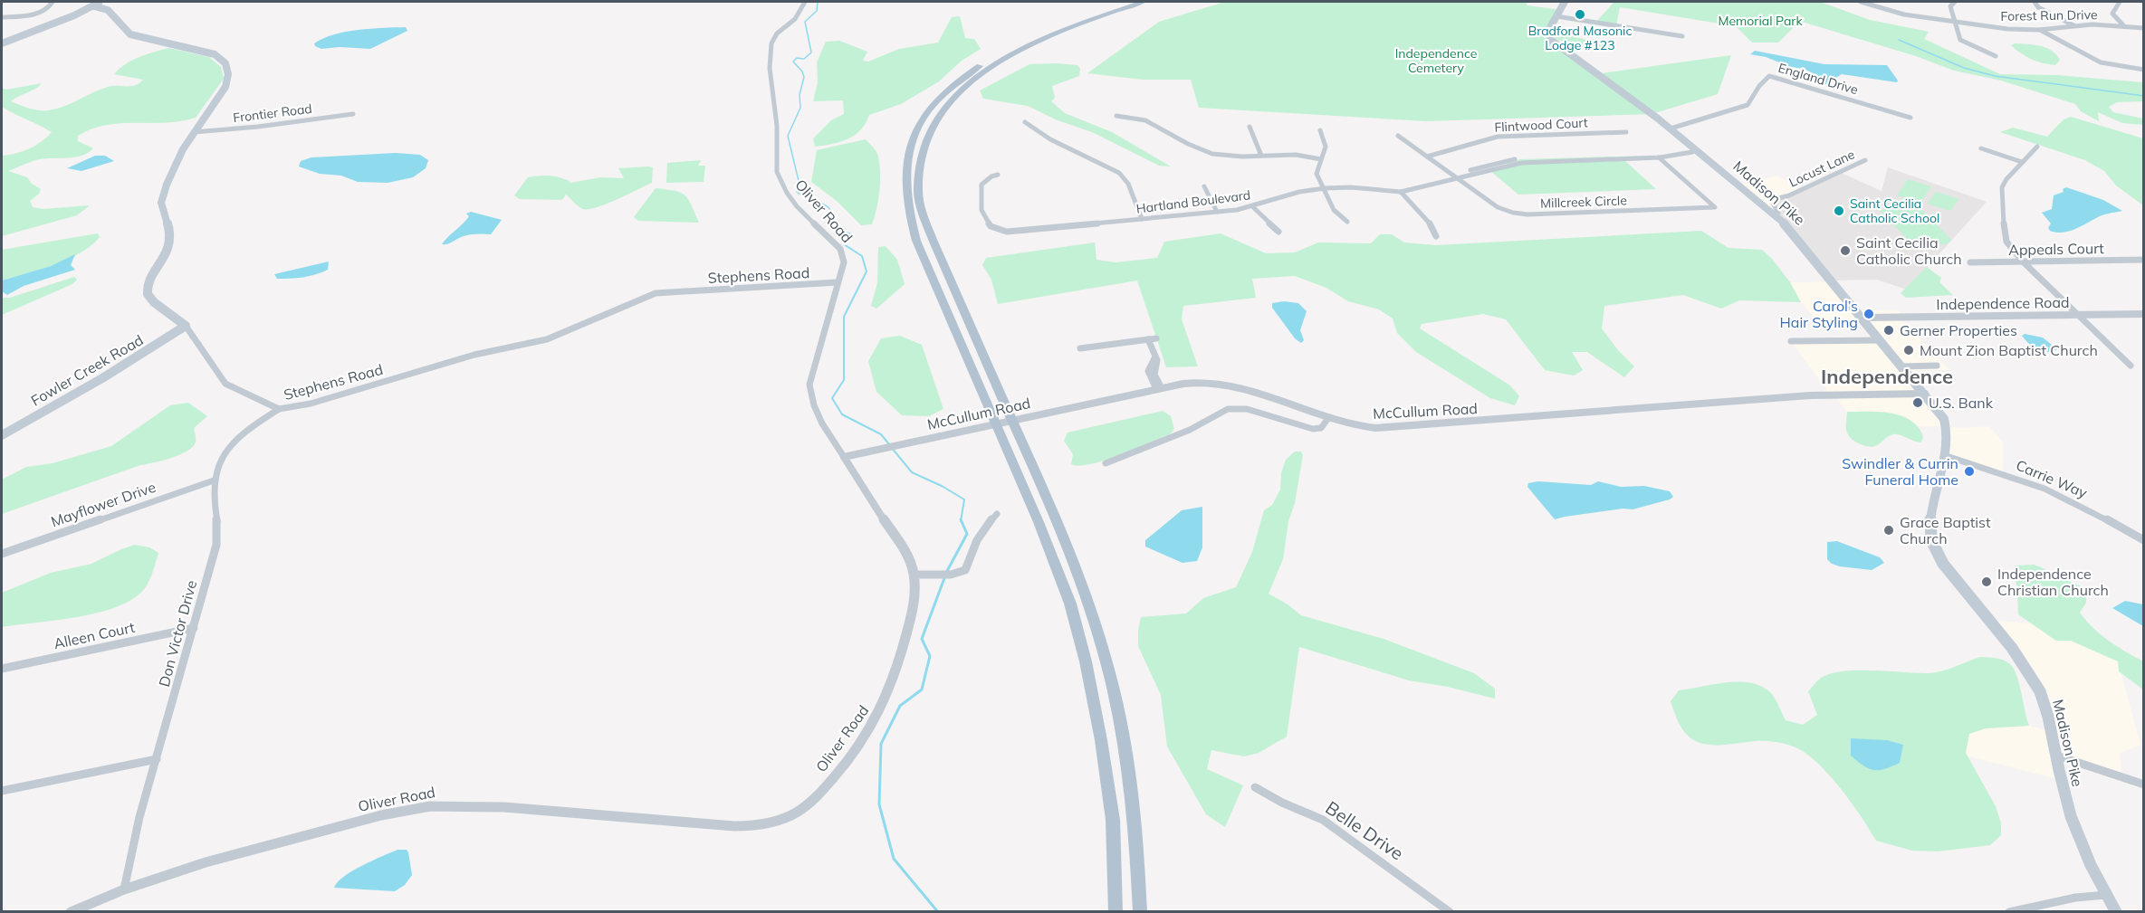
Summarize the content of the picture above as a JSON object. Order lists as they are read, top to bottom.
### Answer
{
  "streets": {
    "main road": ["Madison Pike", "Stephens Road", "Fowler Creek Road"],
    "street": [
      "Forest Run Drive",
      "England Drive",
      "Frontier Road",
      "Flintwood Court",
      "Locust Lane",
      "Hartland Boulevard",
      "Millcreek Circle",
      "Oliver Road",
      "Appeals Court",
      "Independence Road",
      "McCullum Road",
      "Carrie Way",
      "Mayflower Drive",
      "Don Victor Drive",
      "Alleen Court",
      "Belle Drive"
    ]
  },
  "crossings": [
    ["England Drive", "Madison Pike"],
    ["Frontier Road", "Stephens Road"],
    ["Flintwood Court", "Millcreek Circle"],
    ["Locust Lane", "Madison Pike"],
    ["Madison Pike", "Hartland Boulevard"],
    ["Madison Pike", "Independence Road"],
    ["Madison Pike", "McCullum Road"],
    ["Madison Pike", "Carrie Way"],
    ["Hartland Boulevard", "Millcreek Circle"],
    ["Oliver Road", "Stephens Road"],
    ["Oliver Road", "McCullum Road"],
    ["Oliver Road", "Don Victor Drive"],
    ["Stephens Road", "Fowler Creek Road"],
    ["Stephens Road", "Don Victor Drive"],
    ["Mayflower Drive", "Don Victor Drive"],
    ["Don Victor Drive", "Alleen Court"]
  ],
  "districts": ["Independence"],
  "parks": ["Memorial Park", "Independence Cemetery"],
  "places": [
    "Bradford Masonic Lodge #123",
    "Saint Cecilia Catholic School",
    "Saint Cecilia Catholic Church",
    "Carol’s Hair Styling",
    "Gerner Properties",
    "Mount Zion Baptist Church",
    "U.S. Bank",
    "Swindler & Currin Funeral Home",
    "Grace Baptist Church",
    "Independence Christian Church"
  ]
}
